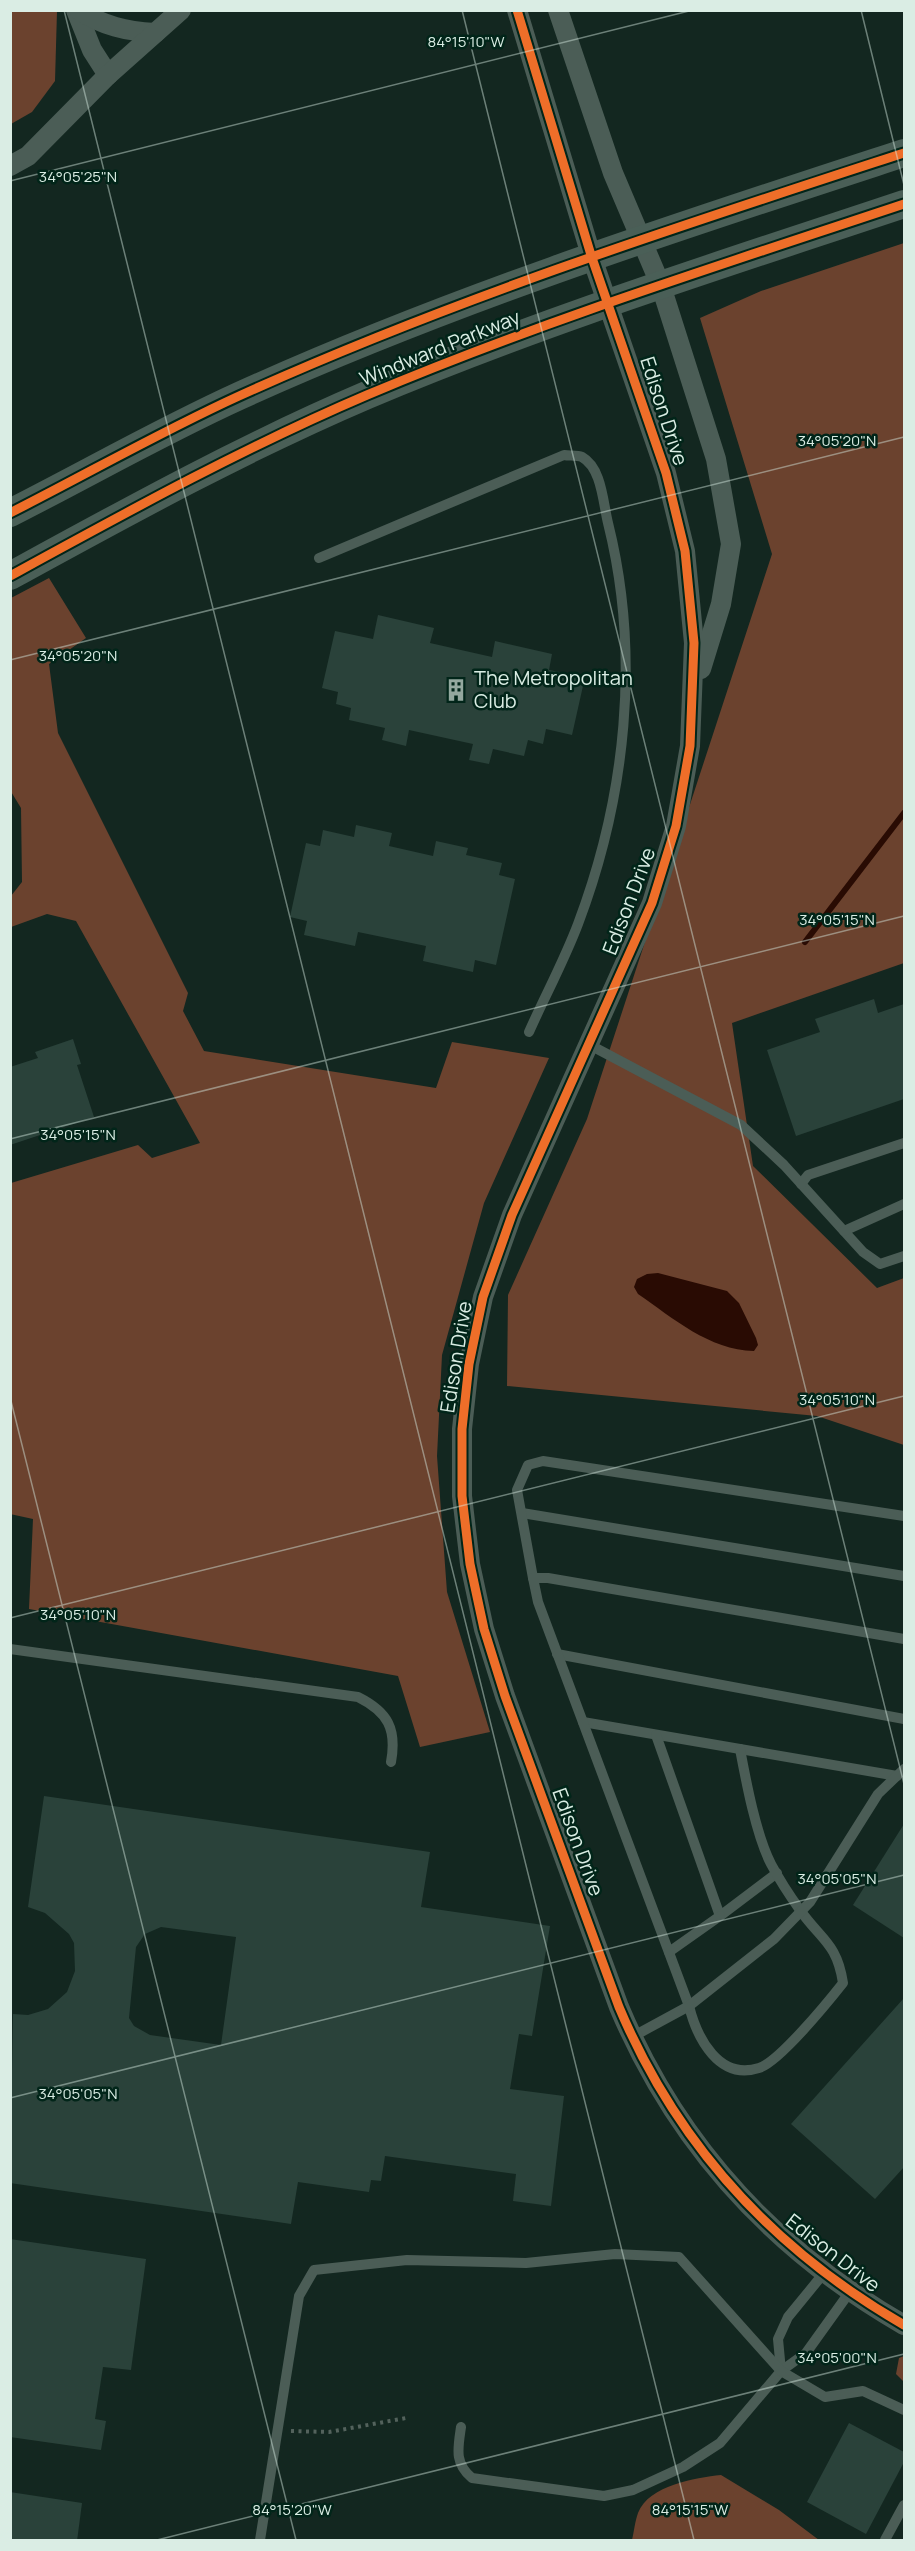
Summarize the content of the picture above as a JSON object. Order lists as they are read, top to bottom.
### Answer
{
  "streets": {
    "main road": ["Windward Parkway"],
    "street": ["Edison Drive"]
  },
  "crossings": [
    ["Windward Parkway", "Edison Drive"]
  ],
  "places": {
    "building": ["The Metropolitan Club"]
  },
  "coordinates": [
    "84°15'10\"W",
    "34°05'25\"N",
    "34°05'20\"N",
    "34°05'15\"N",
    "34°05'10\"N",
    "34°05'05\"N",
    "34°05'00\"N",
    "84°15'20\"W",
    "84°15'15\"W"
  ]
}
